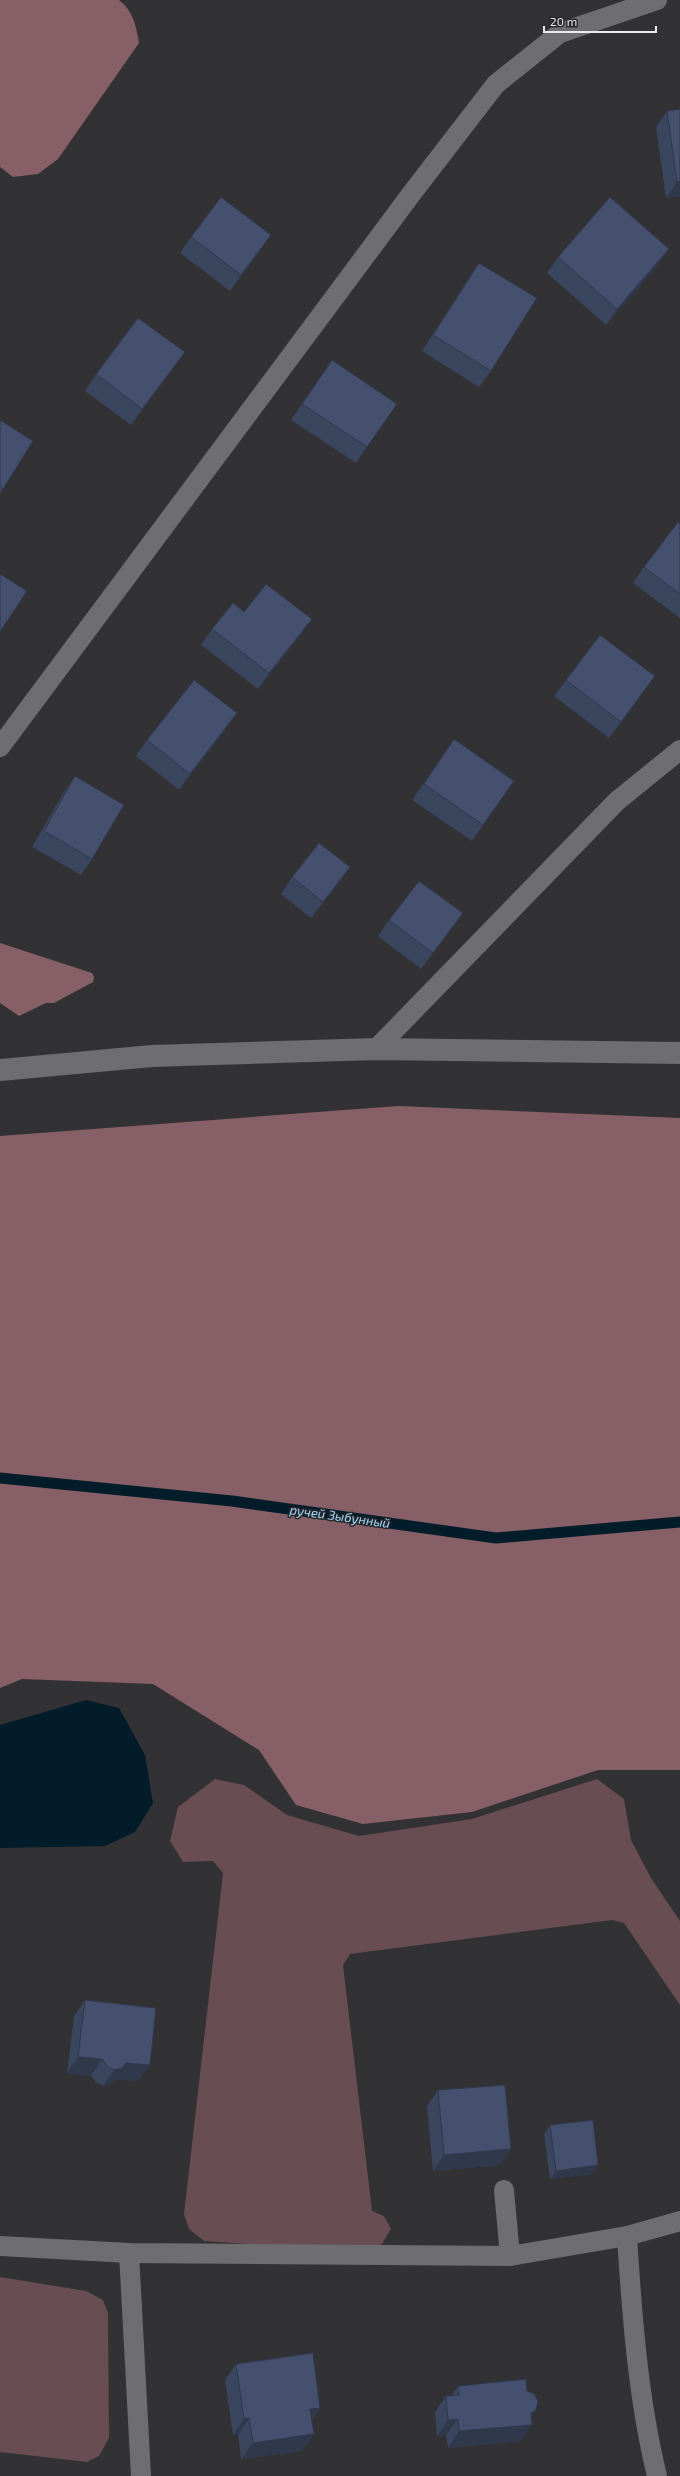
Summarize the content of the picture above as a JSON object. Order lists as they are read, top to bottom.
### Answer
{
  "water": ["ручей Зыбунный"],
  "scale_bar": "20 m"
}
